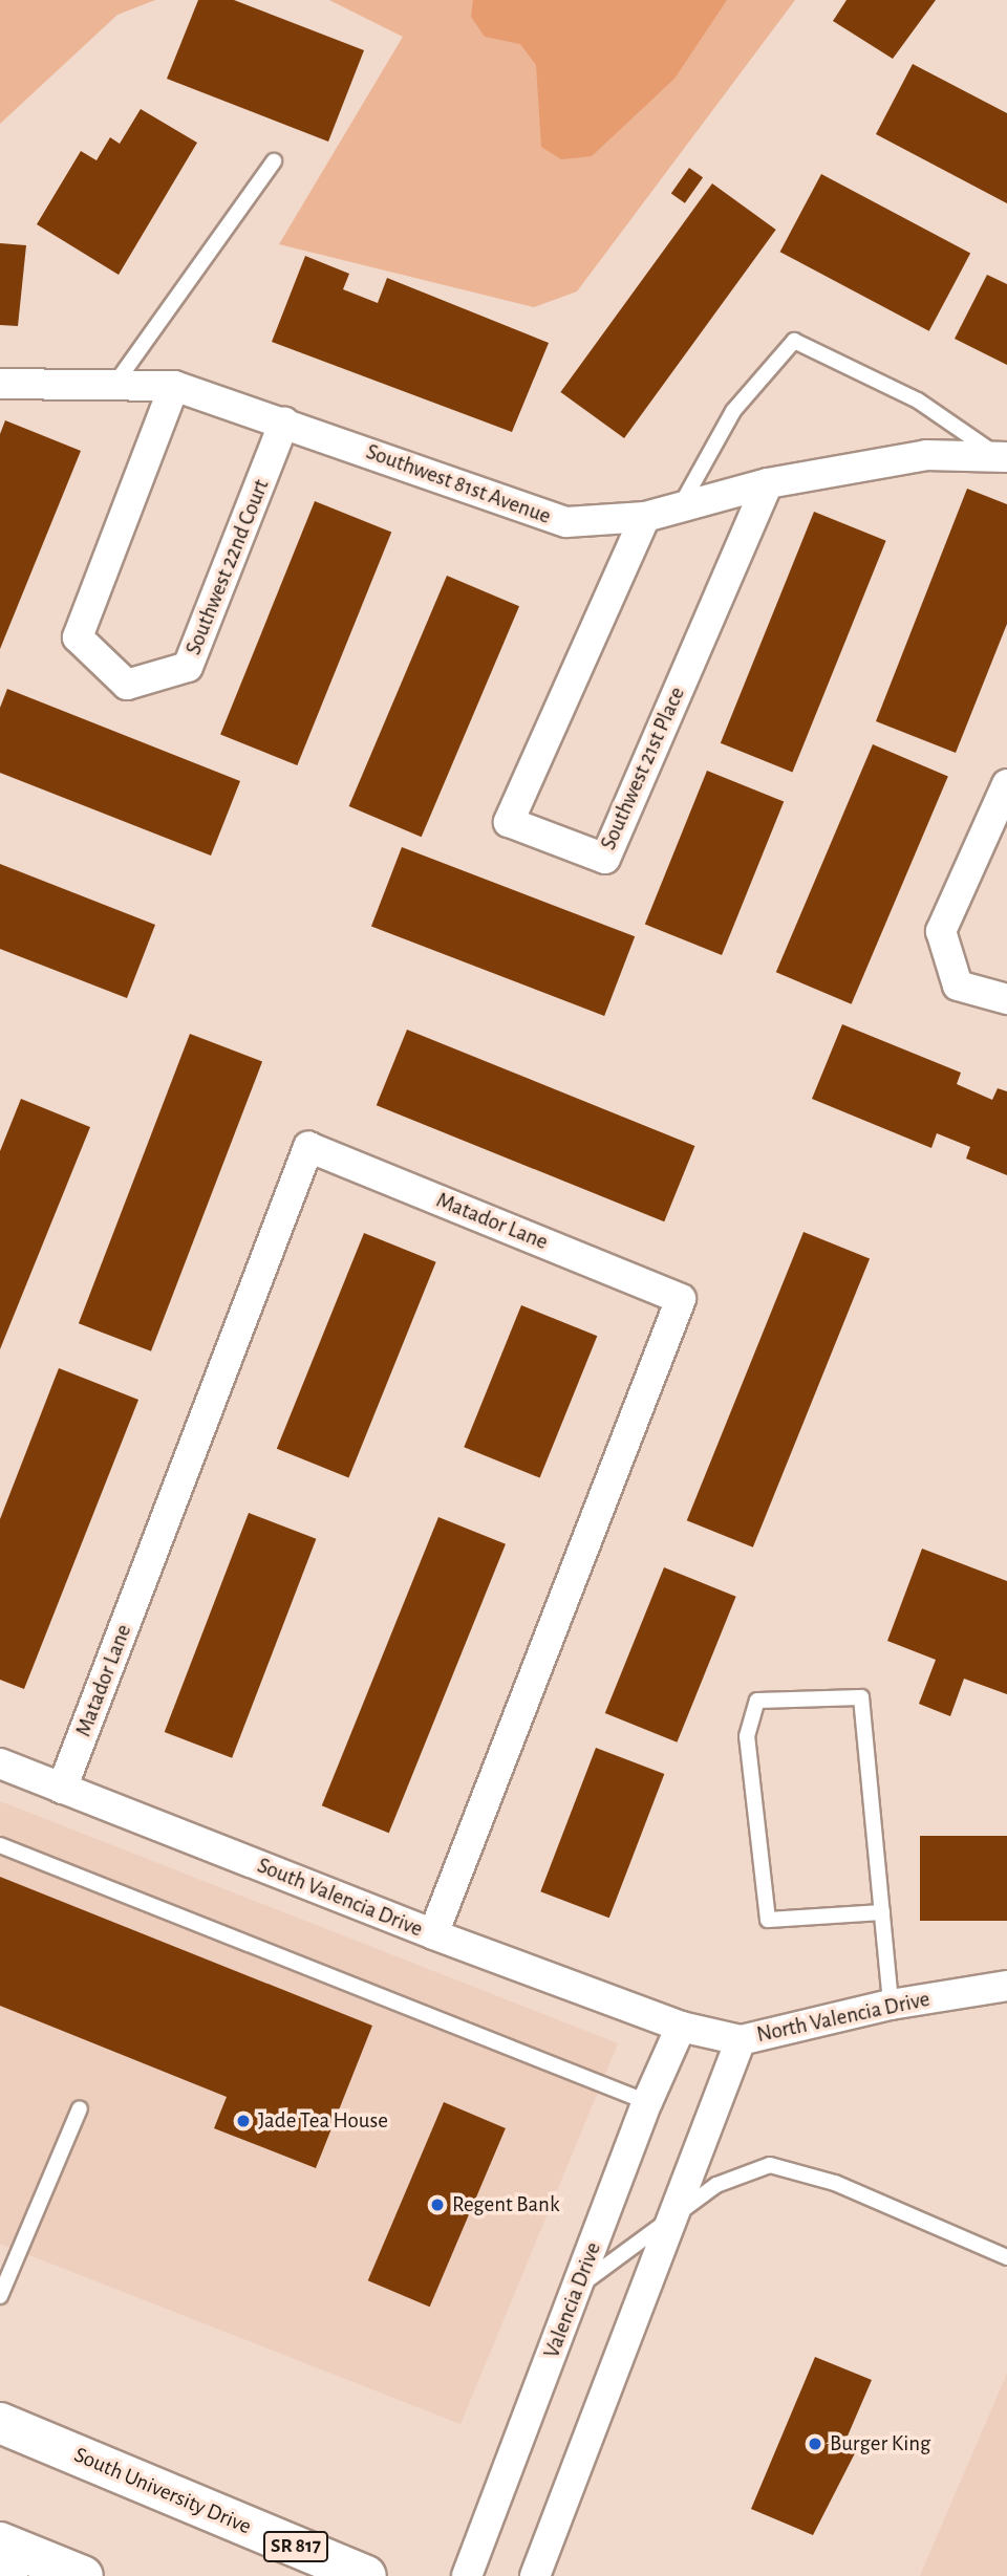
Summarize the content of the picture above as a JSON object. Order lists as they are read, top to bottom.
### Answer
{
  "streets": {
    "main road": ["South University Drive", "SR 817"],
    "street": [
      "Southwest 81st Avenue",
      "Southwest 22nd Court",
      "Southwest 21st Place",
      "Matador Lane",
      "South Valencia Drive",
      "North Valencia Drive",
      "Valencia Drive"
    ]
  },
  "crossings": [
    ["Southwest 81st Avenue", "Southwest 22nd Court"],
    ["Southwest 81st Avenue", "Southwest 21st Place"],
    ["Matador Lane", "South Valencia Drive"],
    ["South Valencia Drive", "North Valencia Drive"],
    ["South Valencia Drive", "Valencia Drive"],
    ["North Valencia Drive", "Valencia Drive"]
  ],
  "places": ["Jade Tea House", "Regent Bank", "Burger King"]
}
